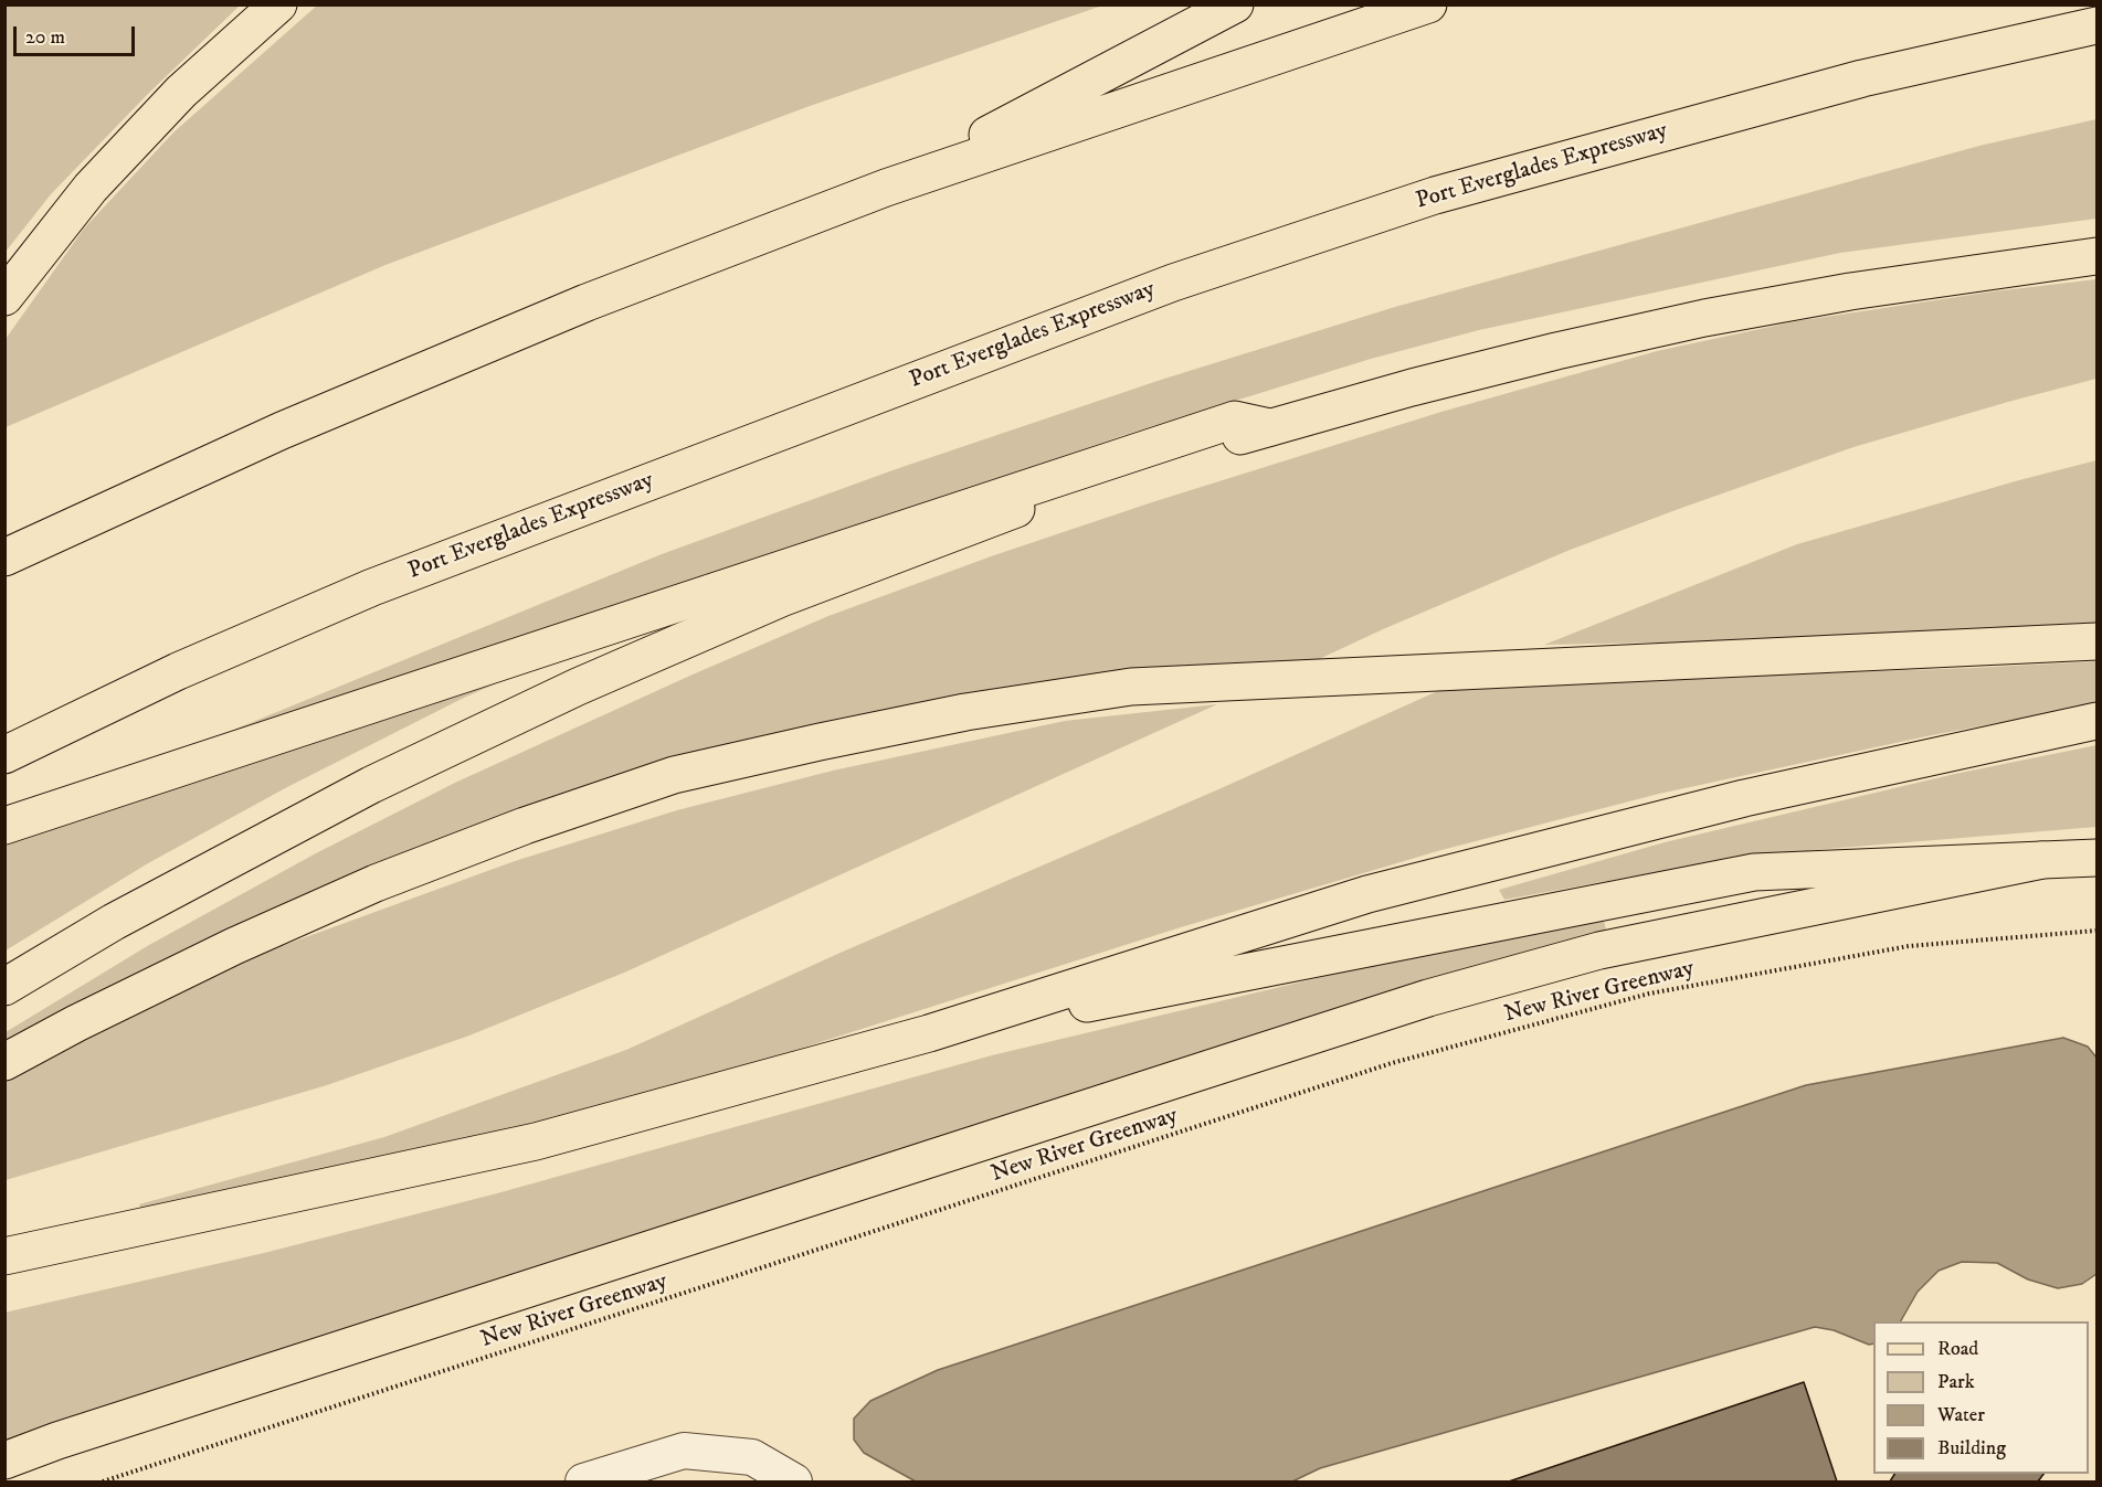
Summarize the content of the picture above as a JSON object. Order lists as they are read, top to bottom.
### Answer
{
  "streets": {
    "main road": ["Port Everglades Expressway"],
    "path": ["New River Greenway"]
  },
  "legend": [
    "Road",
    "Park",
    "Water",
    "Building"
  ],
  "scale_bar": "20 m"
}
